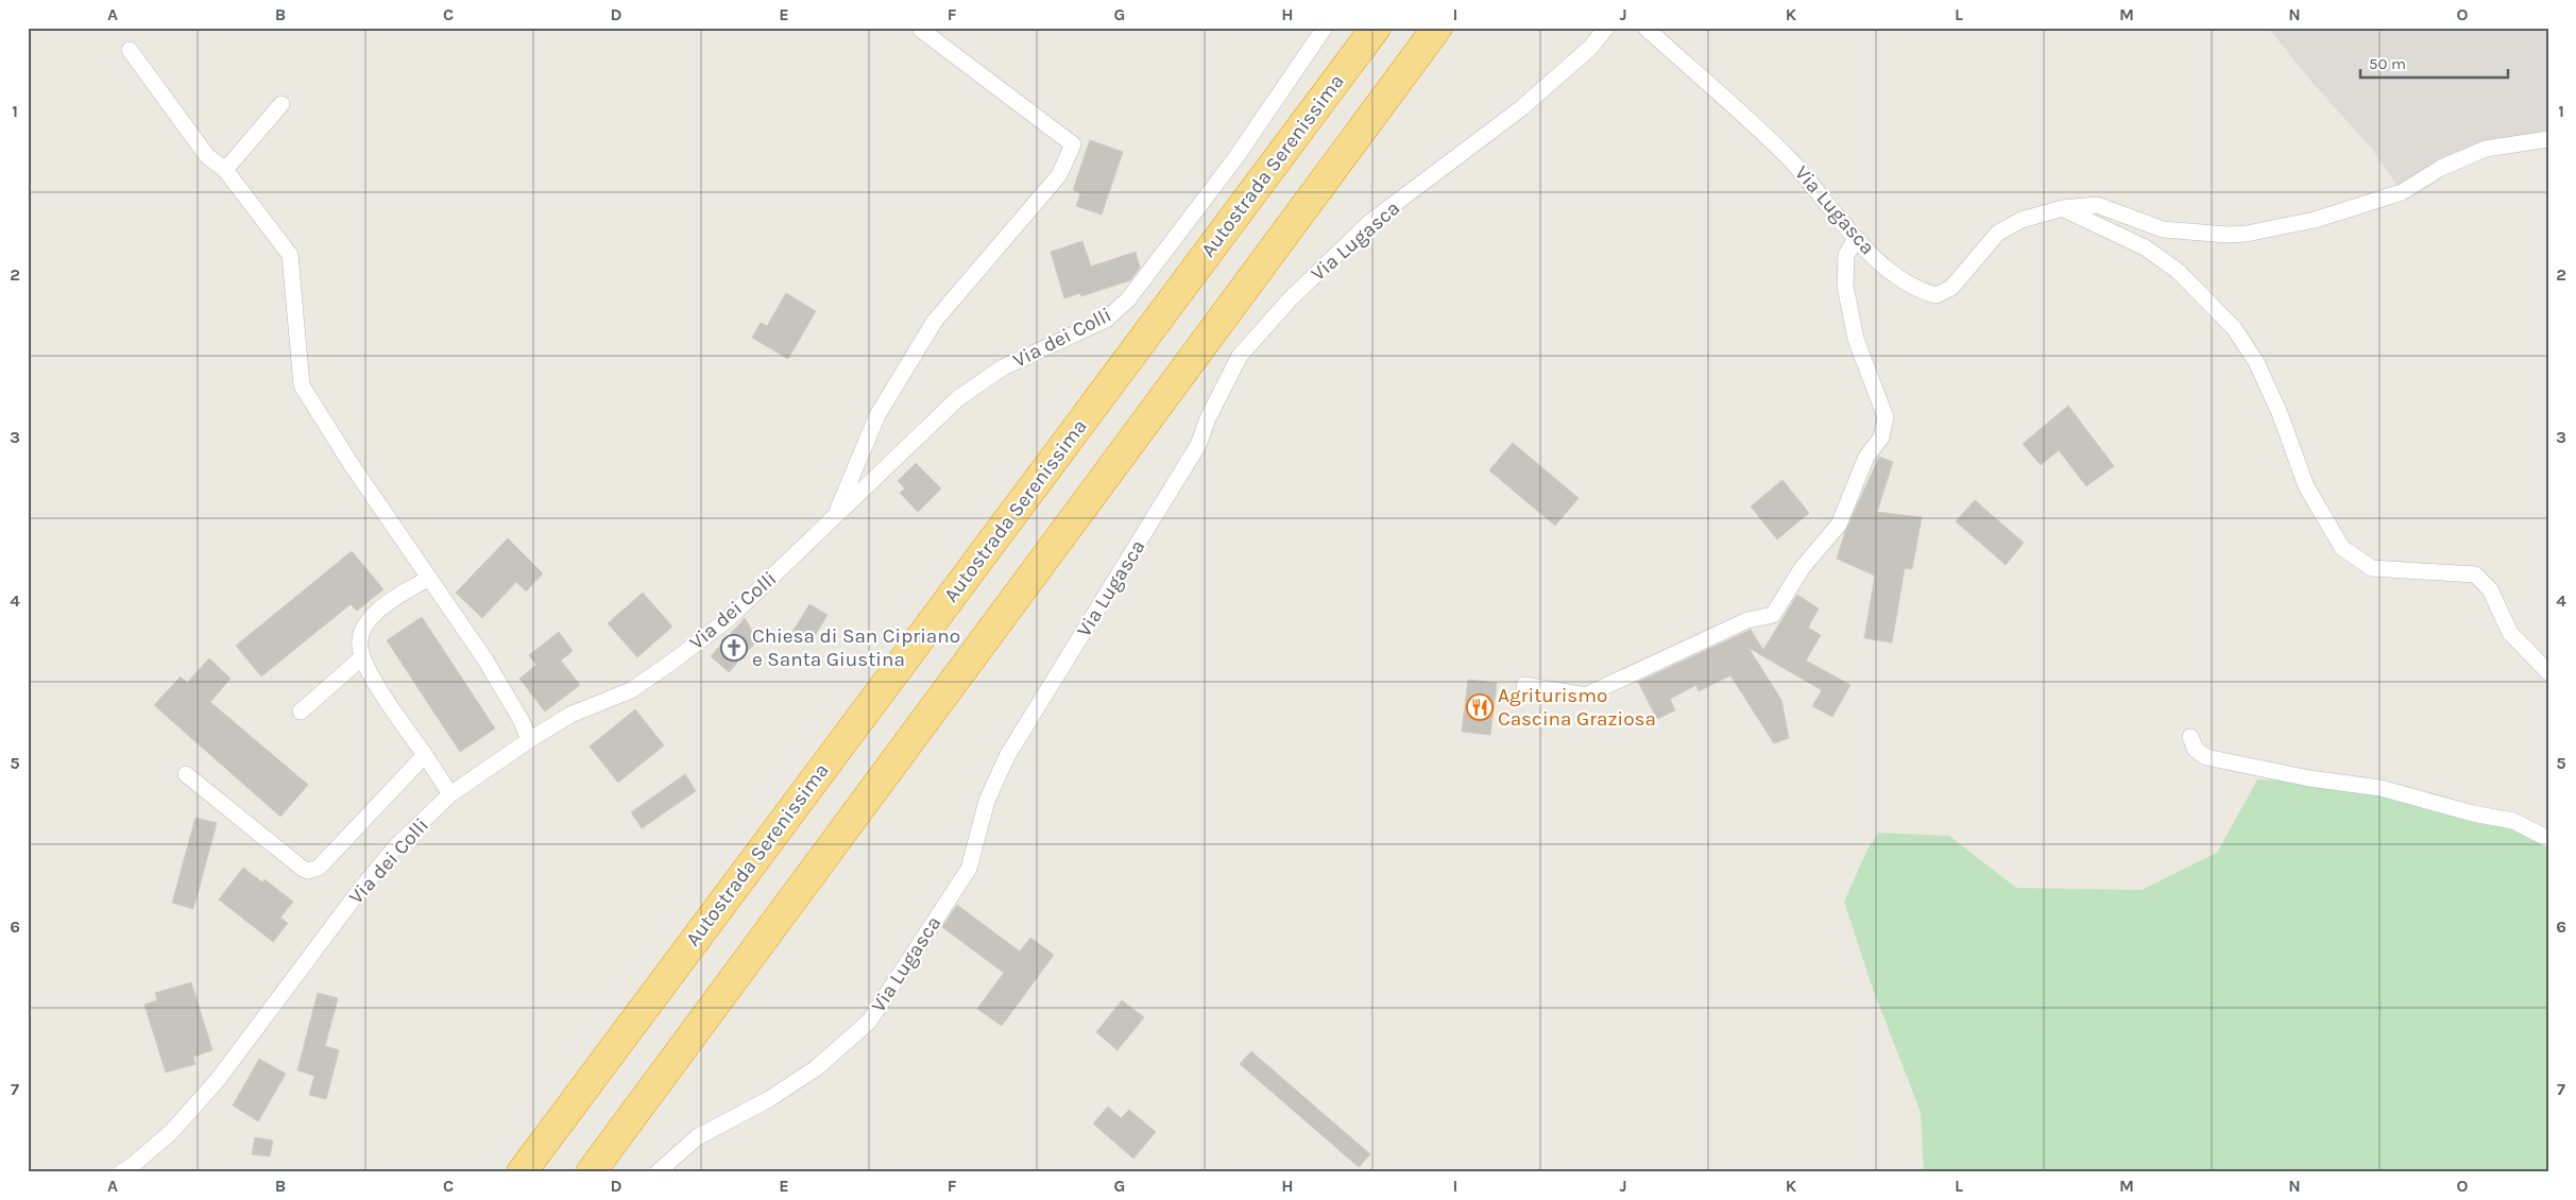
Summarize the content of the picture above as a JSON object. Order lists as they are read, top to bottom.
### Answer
{
  "streets": {
    "highway": ["Autostrada Serenissima"],
    "street": ["Via Lugasca", "Via dei Colli"]
  },
  "places": {
    "church": ["Chiesa di San Cipriano e Santa Giustina"],
    "restaurant": ["Agriturismo Cascina Graziosa"]
  },
  "scale_bar": "50 m",
  "grid": {
    "columns": [
      "A",
      "B",
      "C",
      "D",
      "E",
      "F",
      "G",
      "H",
      "I",
      "J",
      "K",
      "L",
      "M",
      "N",
      "O"
    ],
    "rows": [
      "1",
      "2",
      "3",
      "4",
      "5",
      "6",
      "7"
    ]
  }
}
